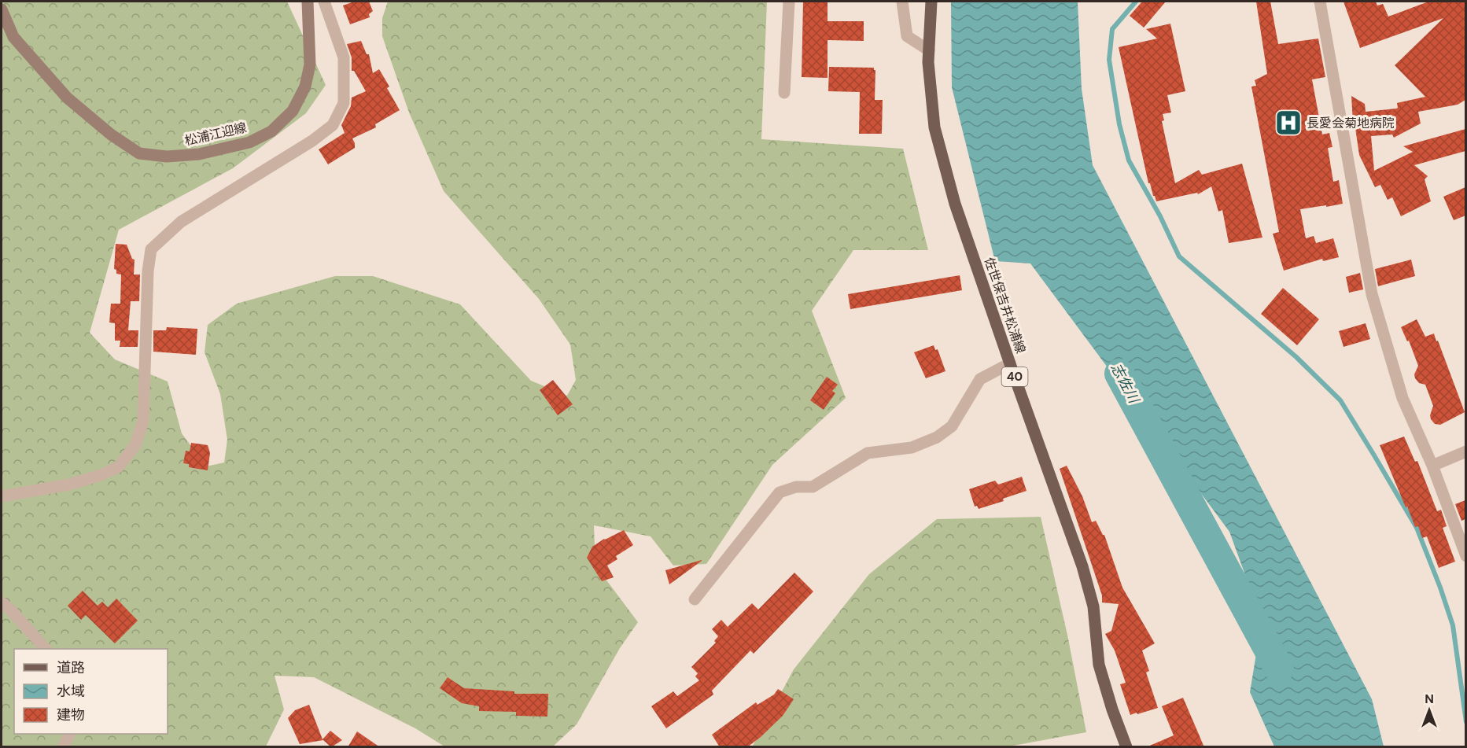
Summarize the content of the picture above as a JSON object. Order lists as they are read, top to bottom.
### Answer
{
  "streets": {
    "main road": ["松浦江迎線", "佐世保吉井松浦線", "40"]
  },
  "water": ["志佐川"],
  "places": {
    "hospital": ["長愛会菊地病院"]
  },
  "legend": ["道路", "水域", "建物"],
  "north": "top"
}
